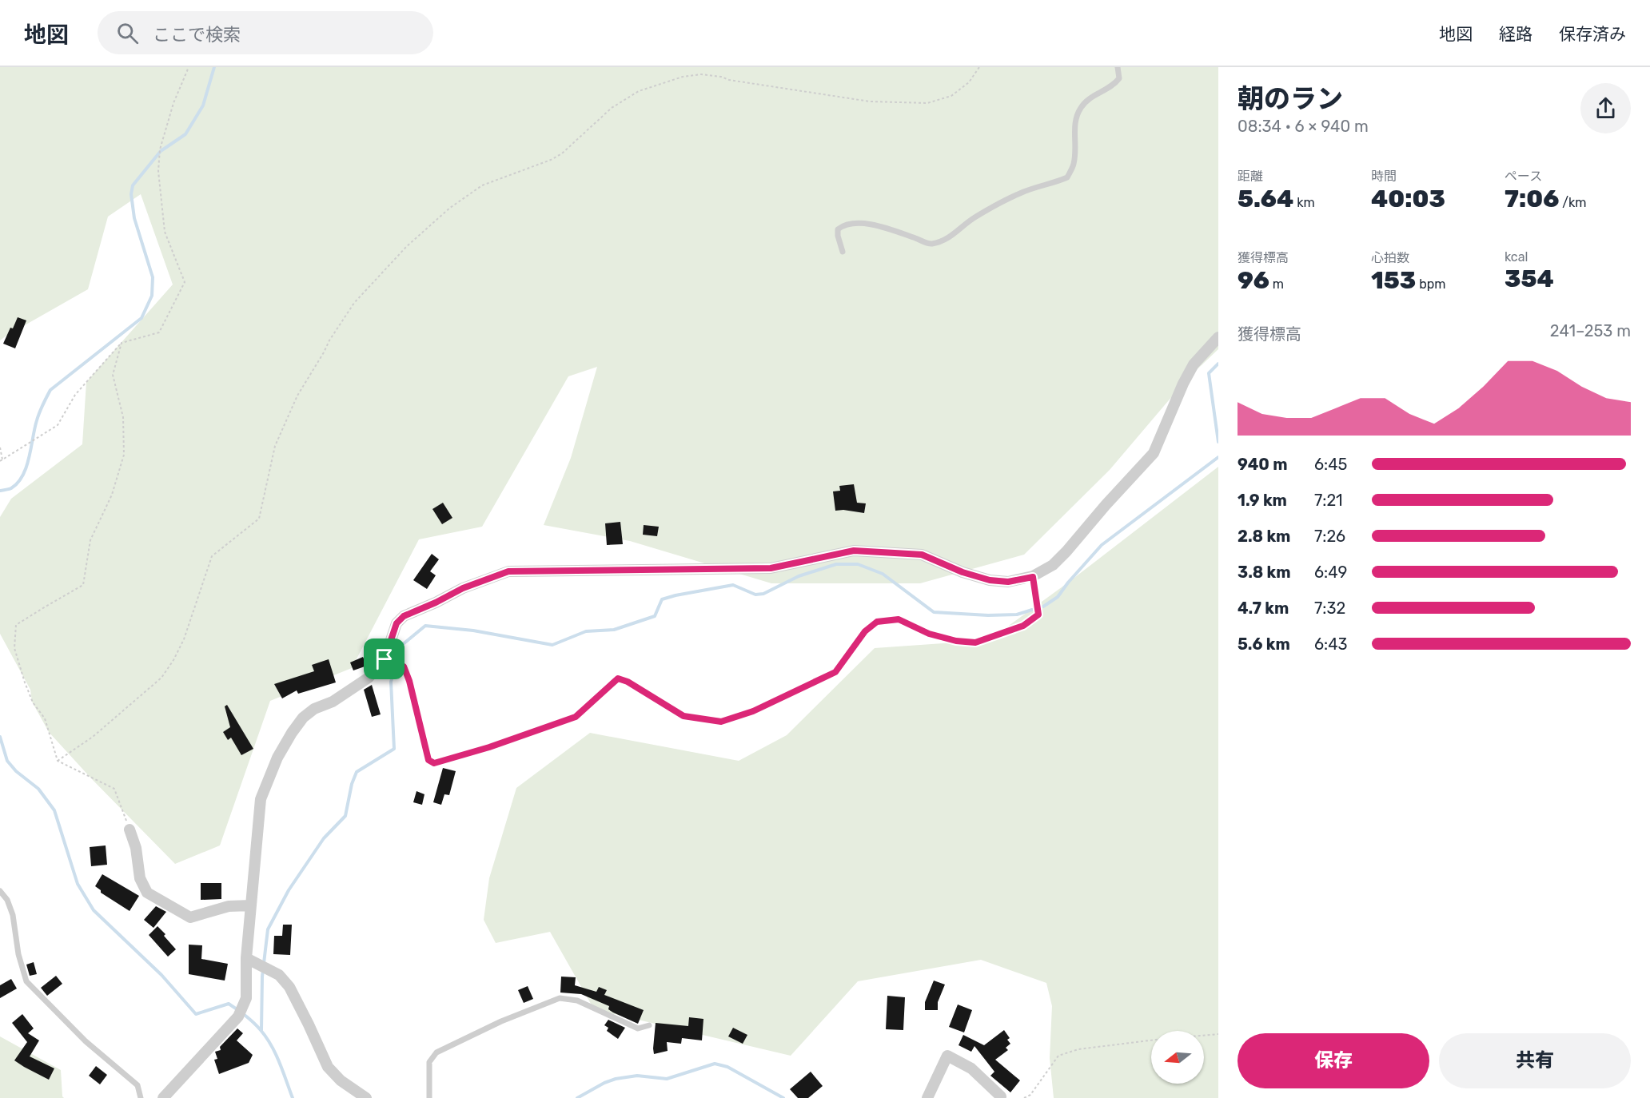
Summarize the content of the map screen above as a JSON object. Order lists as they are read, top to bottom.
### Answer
{
  "north": "left",
  "page": {
    "header": "地図",
    "search": "ここで検索",
    "nav": ["地図", "経路", "保存済み"],
    "heading": ["朝のラン", "08:34 · 6 × 940 m"],
    "stats": [
      ["距離", "5.64 km"],
      ["時間", "40:03"],
      ["ペース", "7:06 /km"],
      ["獲得標高", "96 m"],
      ["心拍数", "153 bpm"],
      ["kcal", "354"]
    ],
    "chart": ["獲得標高", "241–253 m"],
    "list": [
      {
        "name": "940 m",
        "note": "6:45"
      },
      {
        "name": "1.9 km",
        "note": "7:21"
      },
      {
        "name": "2.8 km",
        "note": "7:26"
      },
      {
        "name": "3.8 km",
        "note": "6:49"
      },
      {
        "name": "4.7 km",
        "note": "7:32"
      },
      {
        "name": "5.6 km",
        "note": "6:43"
      }
    ],
    "buttons": ["保存", "共有"]
  }
}
